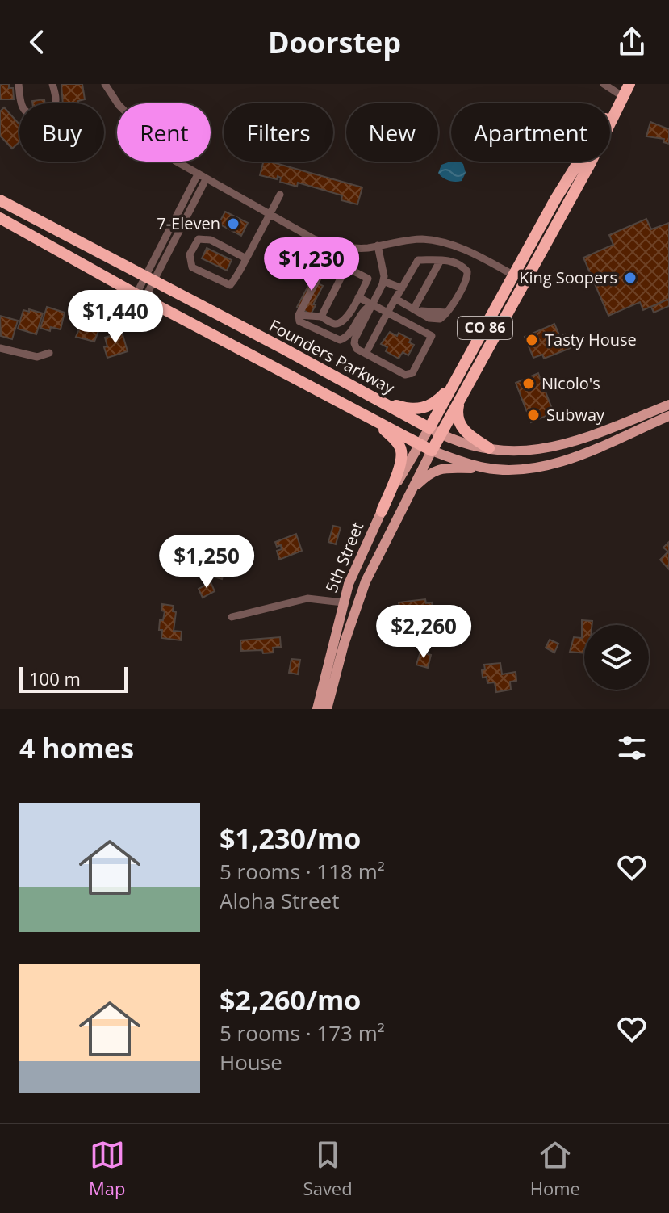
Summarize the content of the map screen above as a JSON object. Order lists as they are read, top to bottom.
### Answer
{
  "streets": {
    "highway": ["CO 86", "Founders Parkway", "5th Street"]
  },
  "crossings": [
    ["CO 86", "Founders Parkway"],
    ["CO 86", "5th Street"],
    ["Founders Parkway", "5th Street"]
  ],
  "places": [
    "7-Eleven",
    "King Soopers",
    "Tasty House",
    "Nicolo's",
    "Subway"
  ],
  "scale_bar": "100 m",
  "page": {
    "header": "Doorstep",
    "chip": [
      "Buy",
      "Rent",
      "Filters",
      "New",
      "Apartment"
    ],
    "price": [
      "$1,230",
      "$1,440",
      "$1,250",
      "$2,260"
    ],
    "scale": "100 m",
    "heading": "4 homes",
    "list": [
      {
        "name": "$1,230/mo",
        "note": "5 rooms · 118 m² · Aloha Street"
      },
      {
        "name": "$2,260/mo",
        "note": "5 rooms · 173 m² · House"
      }
    ],
    "tabs": ["Map", "Saved", "Home"]
  }
}
